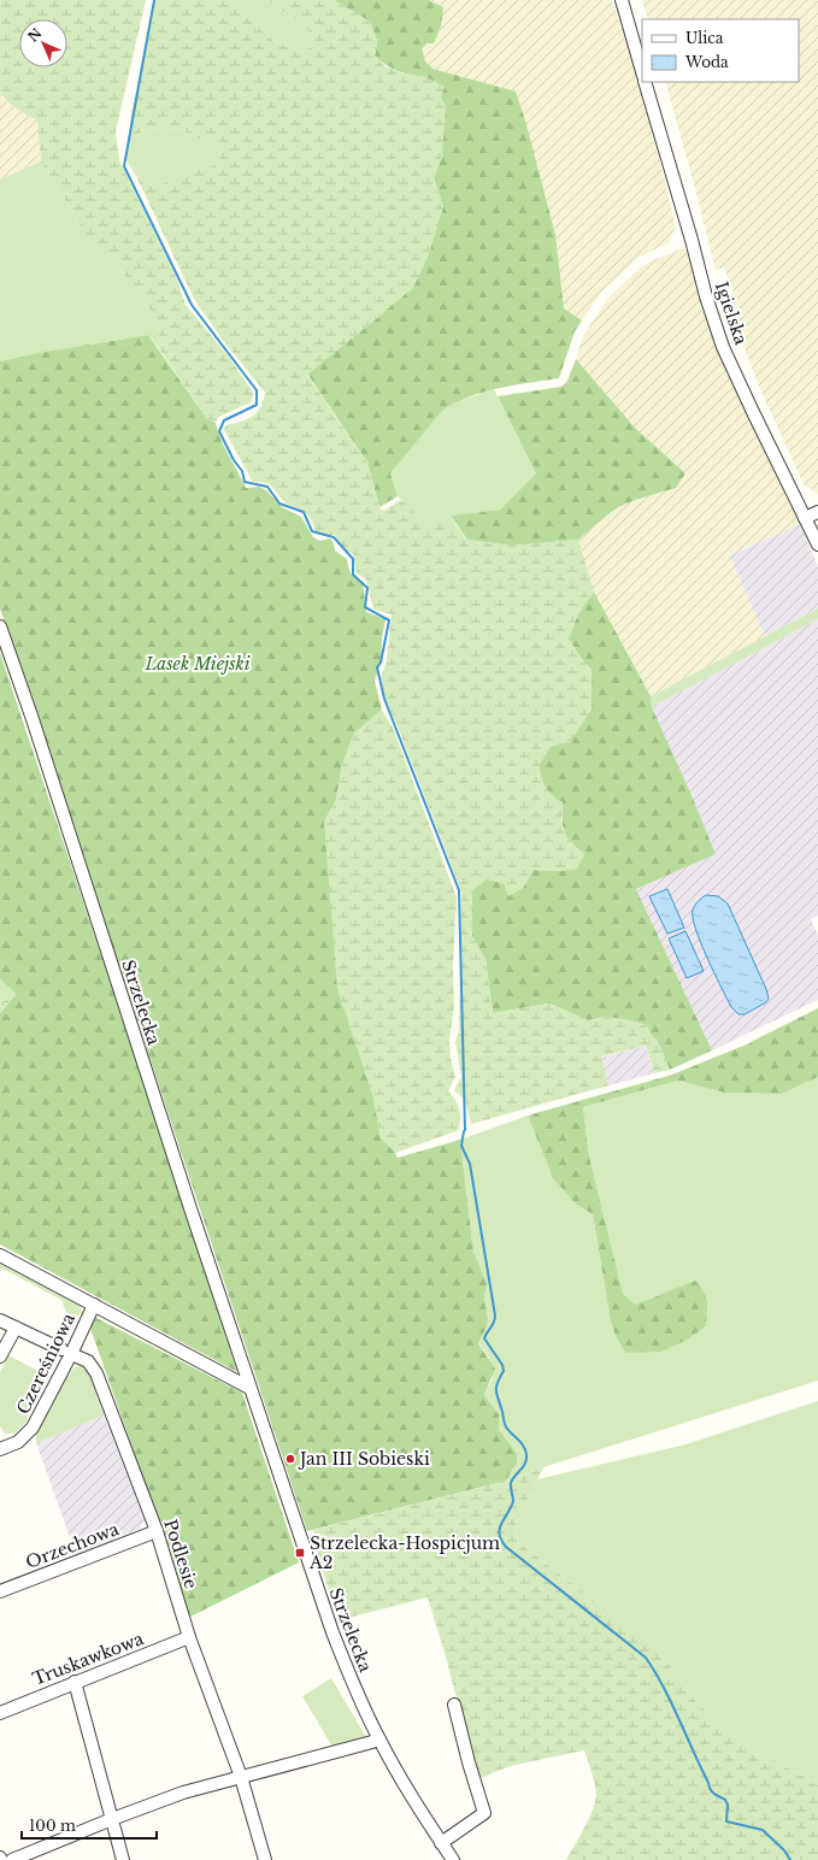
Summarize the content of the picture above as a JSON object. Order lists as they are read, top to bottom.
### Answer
{
  "streets": {
    "street": [
      "Igielska",
      "Strzelecka",
      "Czereśniowa",
      "Orzechowa",
      "Podlesie",
      "Truskawkowa"
    ]
  },
  "crossings": [
    ["Czereśniowa", "Podlesie"],
    ["Orzechowa", "Podlesie"],
    ["Podlesie", "Truskawkowa"]
  ],
  "parks": ["Lasek Miejski"],
  "places": {
    "other": ["Jan III Sobieski"],
    "transit": ["Strzelecka-Hospicjum A2"]
  },
  "legend": ["Ulica", "Woda"],
  "scale_bar": "100 m",
  "north": "top left"
}
